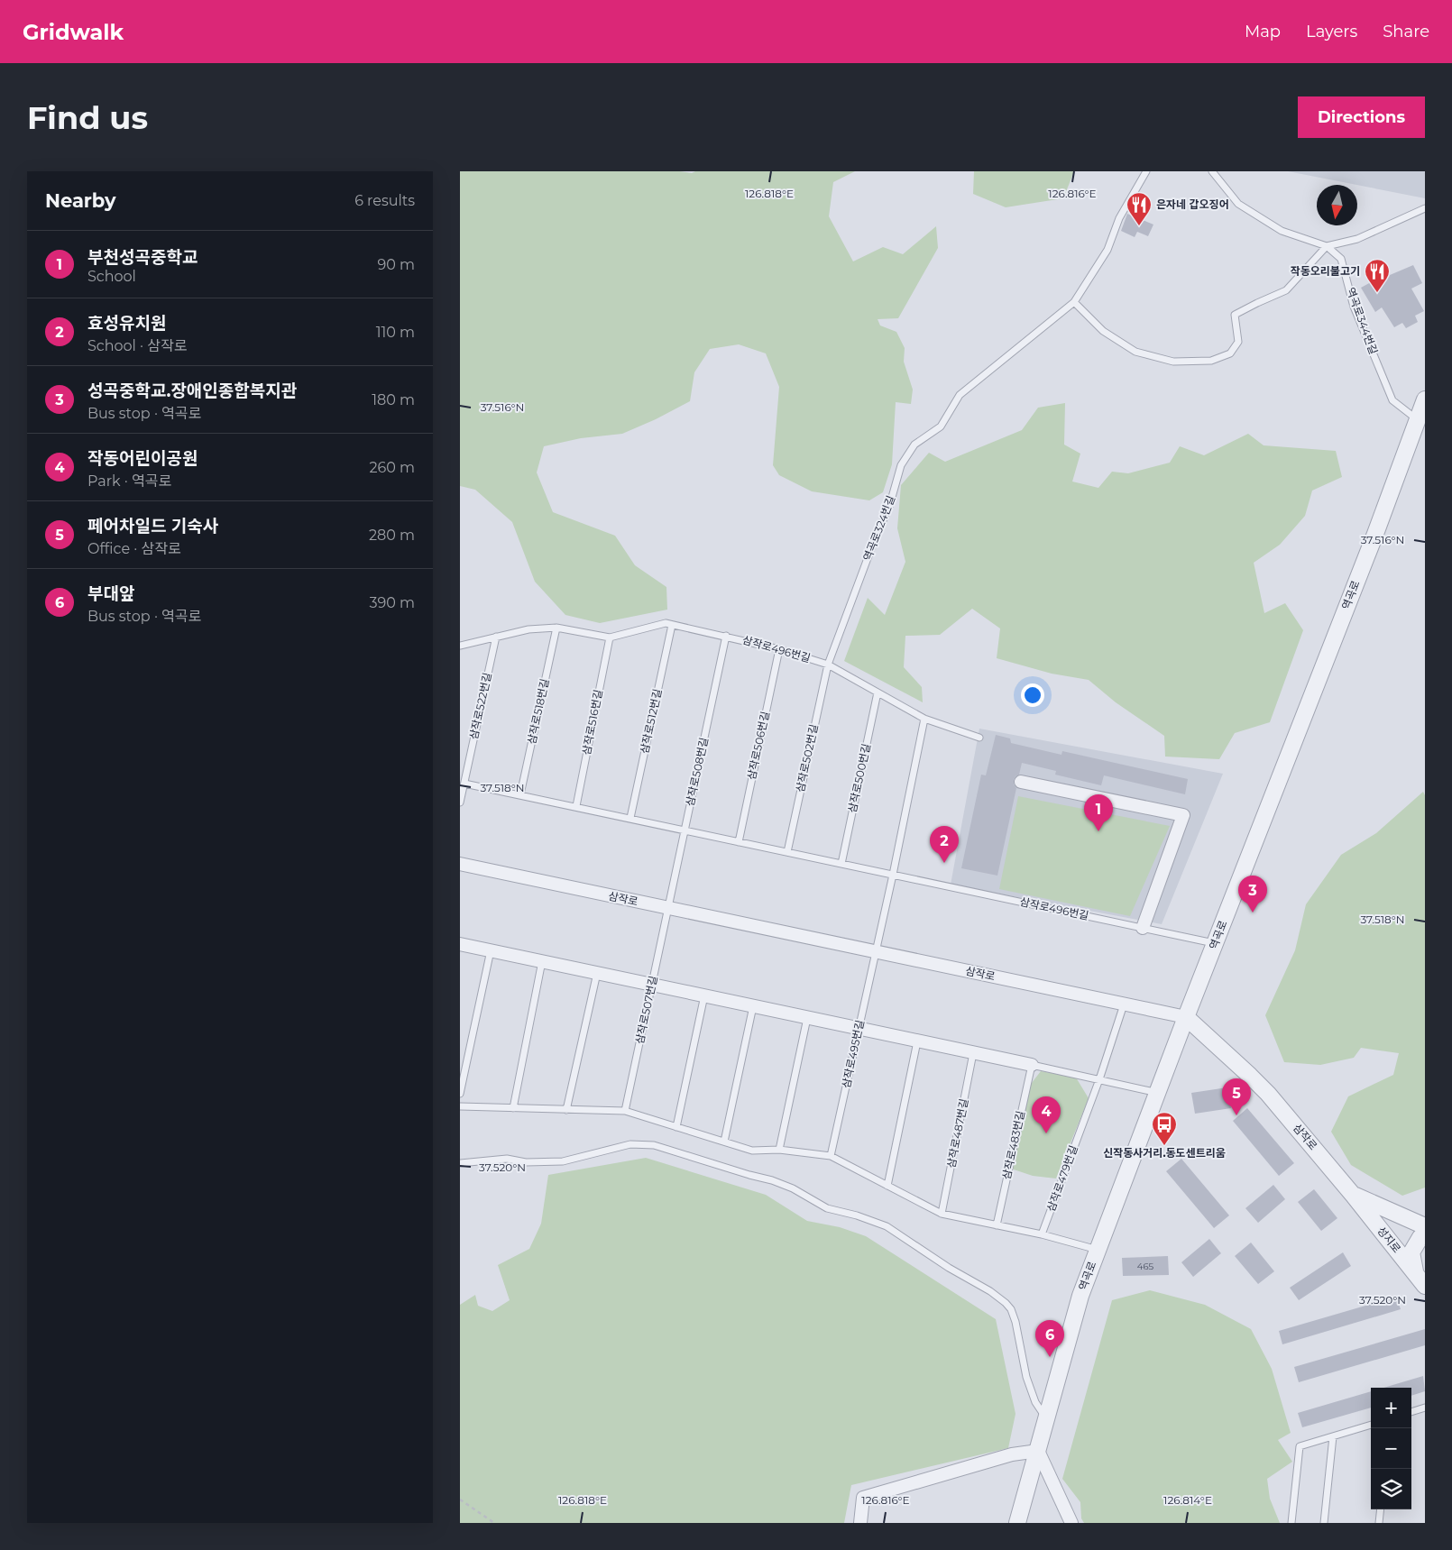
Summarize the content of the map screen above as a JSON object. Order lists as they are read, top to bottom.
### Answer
{
  "streets": {
    "street": ["역곡로", "삼작로", "성지로"],
    "lane": [
      "역곡로344번길",
      "역곡로324번길",
      "삼작로496번길",
      "삼작로522번길",
      "삼작로518번길",
      "삼작로512번길",
      "삼작로516번길",
      "삼작로506번길",
      "삼작로502번길",
      "삼작로508번길",
      "삼작로500번길",
      "삼작로507번길",
      "삼작로495번길",
      "삼작로487번길",
      "삼작로483번길",
      "삼작로479번길"
    ]
  },
  "crossings": [
    ["역곡로344번길", "역곡로"],
    ["역곡로324번길", "삼작로496번길"],
    ["역곡로324번길", "삼작로502번길"],
    ["역곡로", "삼작로496번길"],
    ["역곡로", "삼작로"],
    ["삼작로496번길", "삼작로522번길"],
    ["삼작로496번길", "삼작로518번길"],
    ["삼작로496번길", "삼작로512번길"],
    ["삼작로496번길", "삼작로516번길"],
    ["삼작로496번길", "삼작로506번길"],
    ["삼작로496번길", "삼작로502번길"],
    ["삼작로496번길", "삼작로508번길"],
    ["삼작로496번길", "삼작로500번길"],
    ["삼작로508번길", "삼작로"],
    ["삼작로508번길", "삼작로507번길"],
    ["삼작로", "삼작로507번길"],
    ["삼작로", "삼작로495번길"],
    ["삼작로", "삼작로479번길"],
    ["삼작로", "성지로"]
  ],
  "places": {
    "restaurant": ["은자네 갑오징어", "작동오리불고기"],
    "bus stop": ["신작동사거리.동도센트리움"]
  },
  "house_numbers": ["465"],
  "north": "bottom",
  "page": {
    "header": "Gridwalk",
    "nav": ["Map", "Layers", "Share"],
    "buttons": "Directions",
    "title": "Find us",
    "heading": ["Nearby", "6 results"],
    "list": [
      {
        "mark": "1",
        "name": "부천성곡중학교",
        "note": "School",
        "value": "90 m"
      },
      {
        "mark": "2",
        "name": "효성유치원",
        "note": "School · 삼작로",
        "value": "110 m"
      },
      {
        "mark": "3",
        "name": "성곡중학교.장애인종합복지관",
        "note": "Bus stop · 역곡로",
        "value": "180 m"
      },
      {
        "mark": "4",
        "name": "작동어린이공원",
        "note": "Park · 역곡로",
        "value": "260 m"
      },
      {
        "mark": "5",
        "name": "페어차일드 기숙사",
        "note": "Office · 삼작로",
        "value": "280 m"
      },
      {
        "mark": "6",
        "name": "부대앞",
        "note": "Bus stop · 역곡로",
        "value": "390 m"
      }
    ],
    "pins": [
      "1",
      "2",
      "3",
      "5",
      "4",
      "6"
    ],
    "map_buttons": ["+", "−"]
  },
  "coordinates": [
    "126.818°E",
    "126.816°E",
    "37.516°N",
    "37.518°N",
    "37.520°N",
    "126.814°E"
  ]
}
